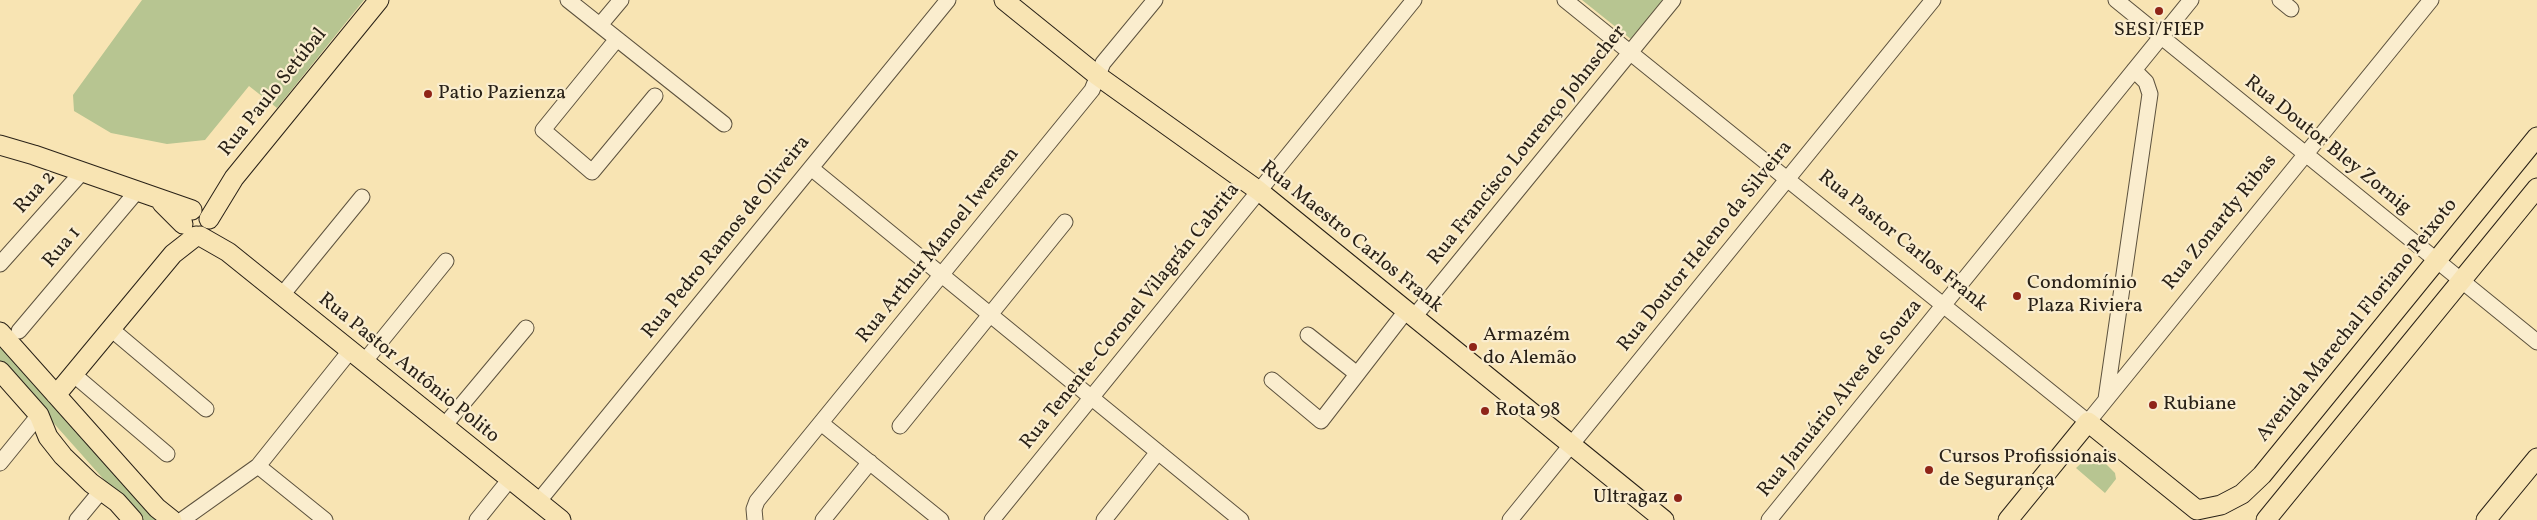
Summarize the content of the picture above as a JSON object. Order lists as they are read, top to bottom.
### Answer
{
  "streets": {
    "main road": [
      "Rua Paulo Setúbal",
      "Rua Zonardy Ribas",
      "Rua Maestro Carlos Frank",
      "Rua Pastor Carlos Frank",
      "Avenida Marechal Floriano Peixoto",
      "Rua Pastor Antônio Polito"
    ],
    "street": [
      "Rua Francisco Lourenço Johnscher",
      "Rua Doutor Bley Zornig",
      "Rua 2",
      "Rua Pedro Ramos de Oliveira",
      "Rua Arthur Manoel Iwersen",
      "Rua Doutor Heleno da Silveira",
      "Rua 1",
      "Rua Tenente-Coronel Vilagrán Cabrita",
      "Rua Januário Alves de Souza"
    ]
  },
  "crossings": [
    ["Rua Paulo Setúbal", "Rua Pastor Antônio Polito"],
    ["Rua Francisco Lourenço Johnscher", "Rua Maestro Carlos Frank"],
    ["Rua Francisco Lourenço Johnscher", "Rua Pastor Carlos Frank"],
    ["Rua Doutor Bley Zornig", "Rua Zonardy Ribas"],
    ["Rua Doutor Bley Zornig", "Avenida Marechal Floriano Peixoto"],
    ["Rua Doutor Bley Zornig", "Rua Januário Alves de Souza"],
    ["Rua 2", "Rua Pastor Antônio Polito"],
    ["Rua Zonardy Ribas", "Rua Pastor Carlos Frank"],
    ["Rua Pedro Ramos de Oliveira", "Rua Pastor Antônio Polito"],
    ["Rua Maestro Carlos Frank", "Rua Arthur Manoel Iwersen"],
    ["Rua Maestro Carlos Frank", "Rua Doutor Heleno da Silveira"],
    ["Rua Maestro Carlos Frank", "Rua Tenente-Coronel Vilagrán Cabrita"],
    ["Rua Pastor Carlos Frank", "Rua Doutor Heleno da Silveira"],
    ["Rua Pastor Carlos Frank", "Avenida Marechal Floriano Peixoto"],
    ["Rua Pastor Carlos Frank", "Rua Januário Alves de Souza"],
    ["Rua 1", "Rua Pastor Antônio Polito"]
  ],
  "places": [
    "SESI/FIEP",
    "Patio Pazienza",
    "Condomínio Plaza Riviera",
    "Armazém do Alemão",
    "Rubiane",
    "Rota 98",
    "Cursos Profissionais de Segurança",
    "Ultragaz"
  ]
}
